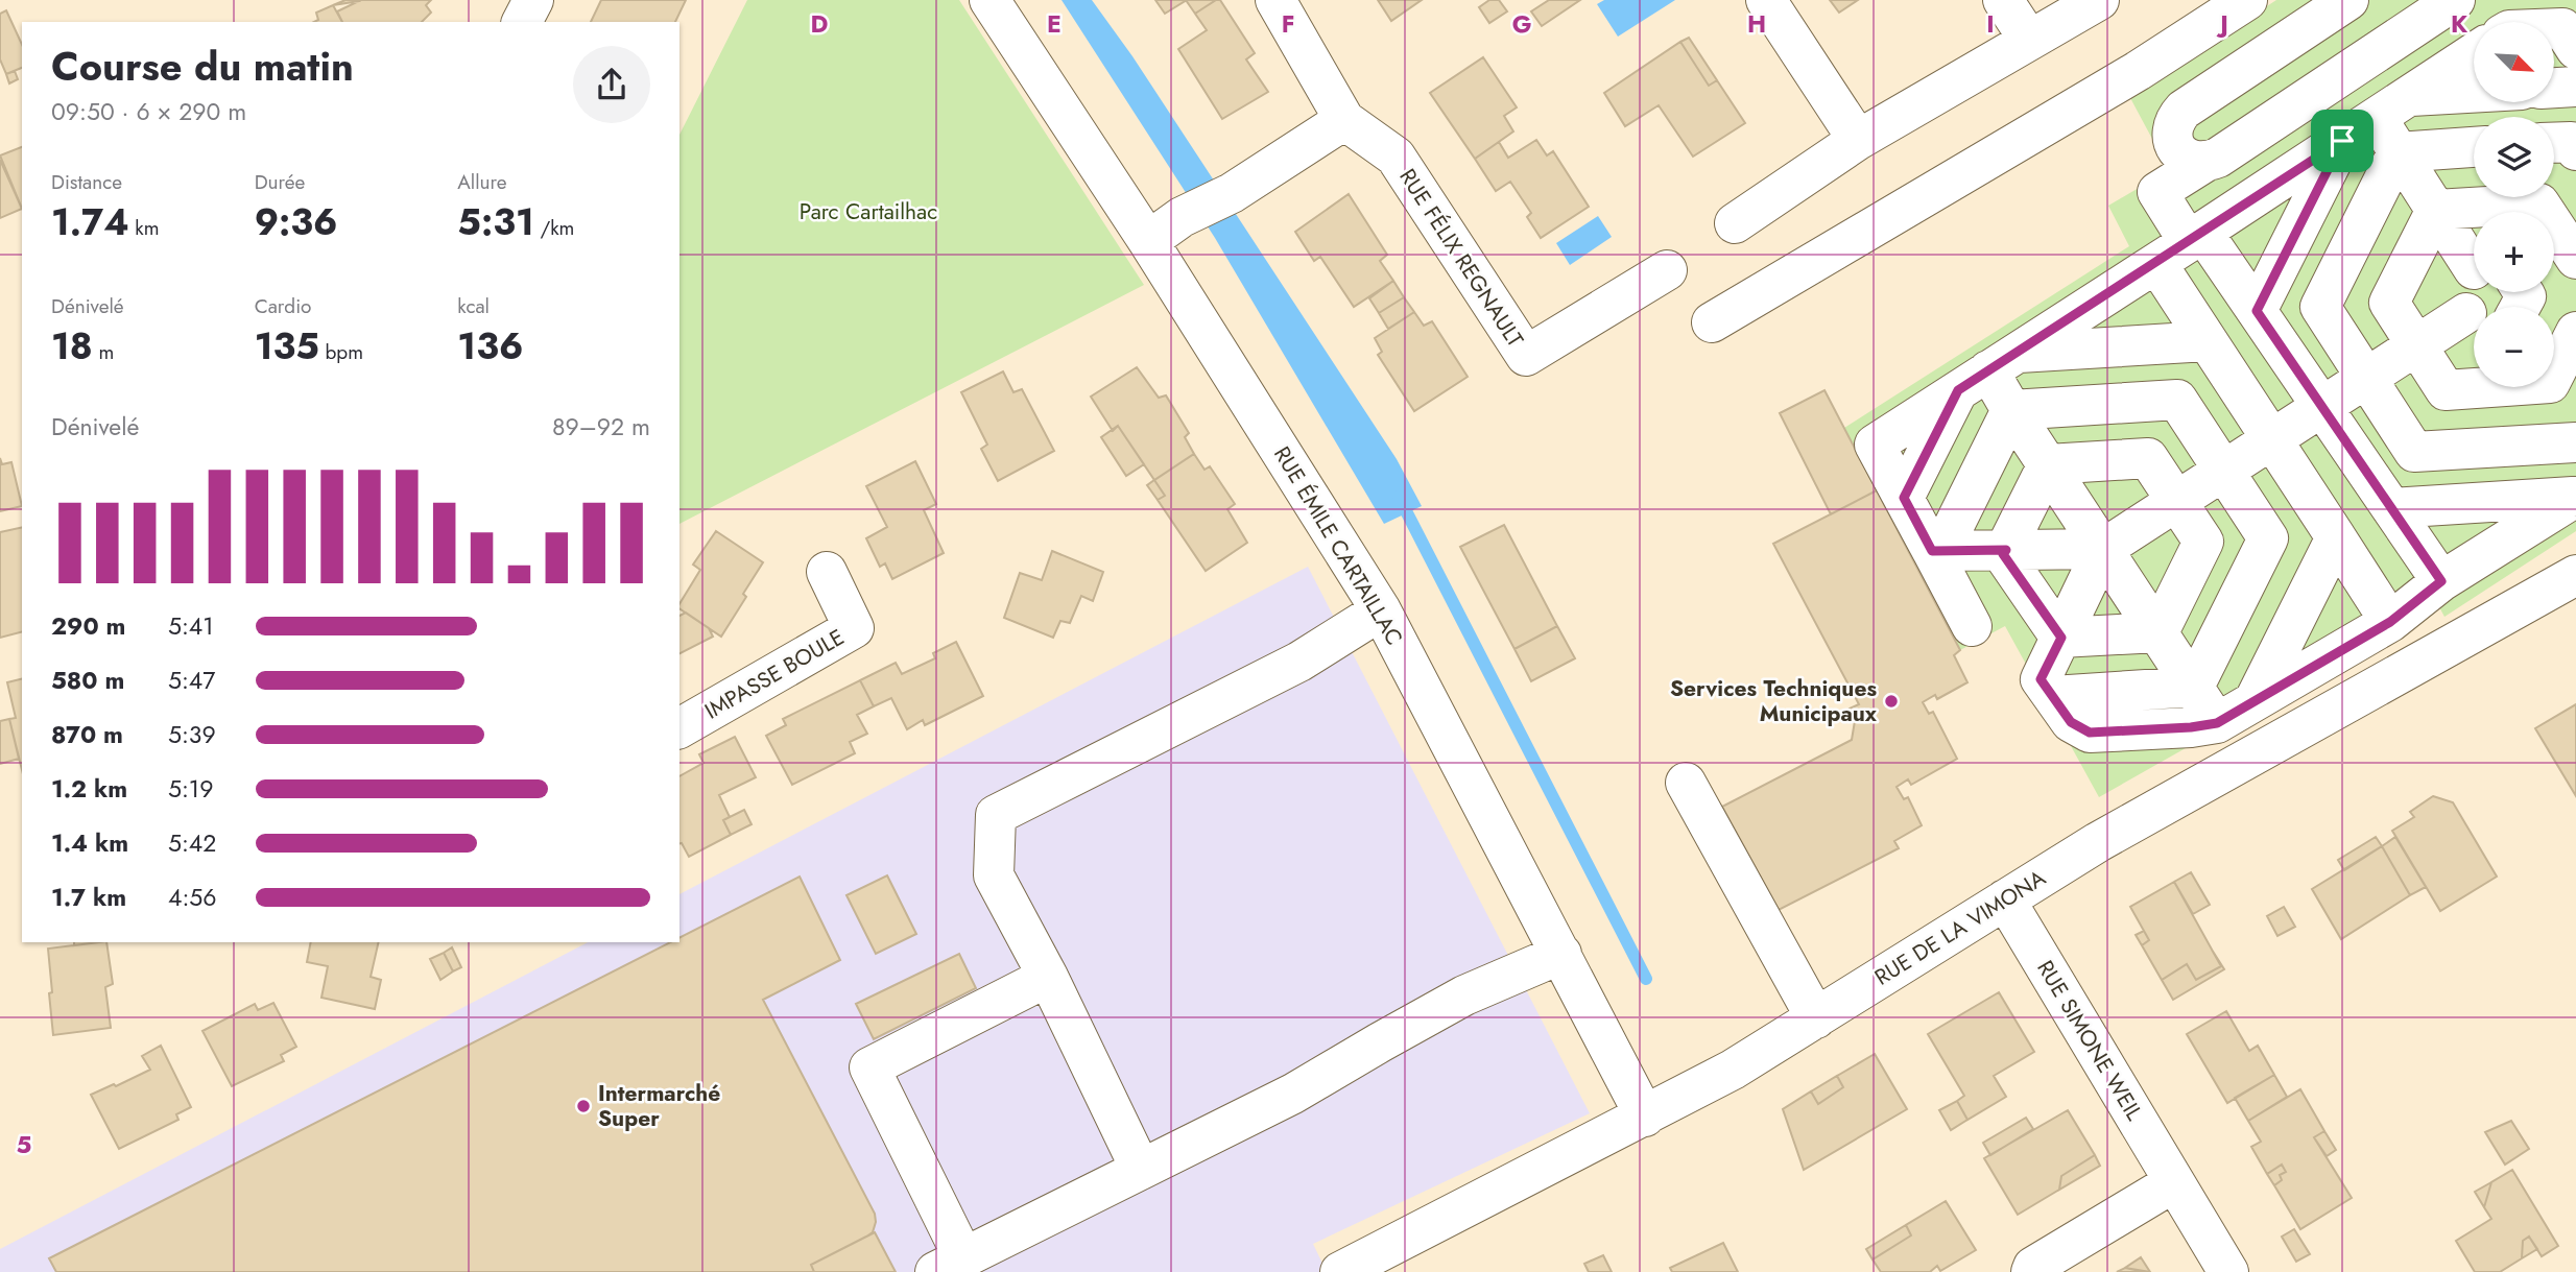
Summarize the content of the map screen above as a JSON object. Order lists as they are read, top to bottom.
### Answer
{
  "streets": {
    "street": [
      "RUE FÉLIX REGNAULT",
      "RUE ÉMILE CARTAILLAC",
      "IMPASSE BOULE",
      "RUE DE LA VIMONA",
      "RUE SIMONE WEIL"
    ]
  },
  "crossings": [
    ["RUE ÉMILE CARTAILLAC", "RUE DE LA VIMONA"],
    ["RUE DE LA VIMONA", "RUE SIMONE WEIL"]
  ],
  "parks": ["Parc Cartailhac"],
  "places": ["Services Techniques Municipaux", "Intermarché Super"],
  "north": "bottom right",
  "page": {
    "map_buttons": ["+", "−"],
    "heading": ["Course du matin", "09:50 · 6 × 290 m"],
    "stats": [
      ["Distance", "1.74 km"],
      ["Durée", "9:36"],
      ["Allure", "5:31 /km"],
      ["Dénivelé", "18 m"],
      ["Cardio", "135 bpm"],
      ["kcal", "136"]
    ],
    "chart": ["Dénivelé", "89–92 m"],
    "list": [
      {
        "name": "290 m",
        "note": "5:41"
      },
      {
        "name": "580 m",
        "note": "5:47"
      },
      {
        "name": "870 m",
        "note": "5:39"
      },
      {
        "name": "1.2 km",
        "note": "5:19"
      },
      {
        "name": "1.4 km",
        "note": "5:42"
      },
      {
        "name": "1.7 km",
        "note": "4:56"
      }
    ]
  },
  "grid": {
    "columns": [
      "D",
      "E",
      "F",
      "G",
      "H",
      "I",
      "J",
      "K"
    ],
    "rows": ["5"]
  }
}
